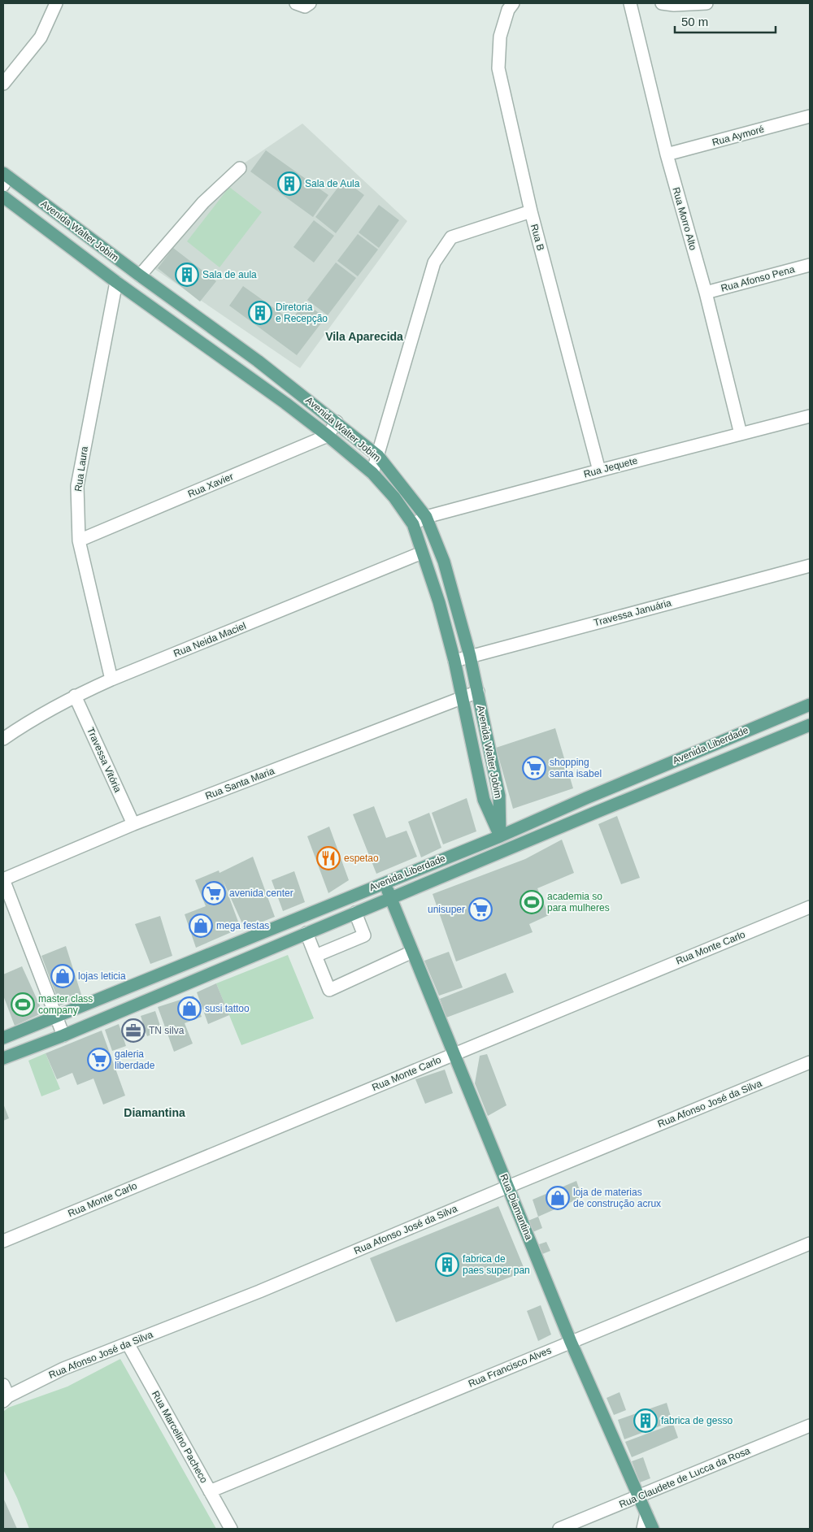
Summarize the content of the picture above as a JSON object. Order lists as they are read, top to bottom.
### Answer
{
  "streets": {
    "main road": ["Avenida Walter Jobim", "Avenida Liberdade", "Rua Diamantina"],
    "street": [
      "Rua Aymoré",
      "Rua Morro Alto",
      "Rua B",
      "Rua Afonso Pena",
      "Rua Jequete",
      "Rua Laura",
      "Rua Xavier",
      "Travessa Januária",
      "Rua Neida Maciel",
      "Travessa Vitória",
      "Rua Santa Maria",
      "Rua Monte Carlo",
      "Rua Afonso José da Silva",
      "Rua Francisco Alves",
      "Rua Marcelino Pacheco",
      "Rua Claudete de Lucca da Rosa"
    ]
  },
  "crossings": [
    ["Rua Aymoré", "Rua Morro Alto"],
    ["Rua Morro Alto", "Rua Afonso Pena"],
    ["Rua Morro Alto", "Rua Jequete"],
    ["Avenida Walter Jobim", "Rua Jequete"],
    ["Avenida Walter Jobim", "Rua Laura"],
    ["Avenida Walter Jobim", "Rua Xavier"],
    ["Avenida Walter Jobim", "Travessa Januária"],
    ["Avenida Walter Jobim", "Rua Neida Maciel"],
    ["Avenida Walter Jobim", "Avenida Liberdade"],
    ["Avenida Walter Jobim", "Rua Santa Maria"],
    ["Rua B", "Rua Jequete"],
    ["Rua Laura", "Rua Xavier"],
    ["Rua Laura", "Rua Neida Maciel"],
    ["Rua Neida Maciel", "Travessa Vitória"],
    ["Avenida Liberdade", "Rua Diamantina"],
    ["Travessa Vitória", "Rua Santa Maria"],
    ["Rua Monte Carlo", "Rua Diamantina"],
    ["Rua Afonso José da Silva", "Rua Diamantina"],
    ["Rua Afonso José da Silva", "Rua Marcelino Pacheco"],
    ["Rua Diamantina", "Rua Francisco Alves"],
    ["Rua Diamantina", "Rua Claudete de Lucca da Rosa"],
    ["Rua Francisco Alves", "Rua Marcelino Pacheco"]
  ],
  "districts": ["Vila Aparecida", "Diamantina"],
  "places": {
    "building": [
      "Sala de Aula",
      "Sala de aula",
      "Diretoria e Recepção",
      "fabrica de paes super pan",
      "fabrica de gesso"
    ],
    "supermarket": [
      "shopping santa isabel",
      "avenida center",
      "unisuper",
      "galeria liberdade"
    ],
    "restaurant": ["espetao"],
    "sports": ["academia so para mulheres", "master class company"],
    "shop": [
      "mega festas",
      "lojas leticia",
      "susi tattoo",
      "loja de materias de construção acrux"
    ],
    "office": ["TN silva"]
  },
  "scale_bar": "50 m"
}
